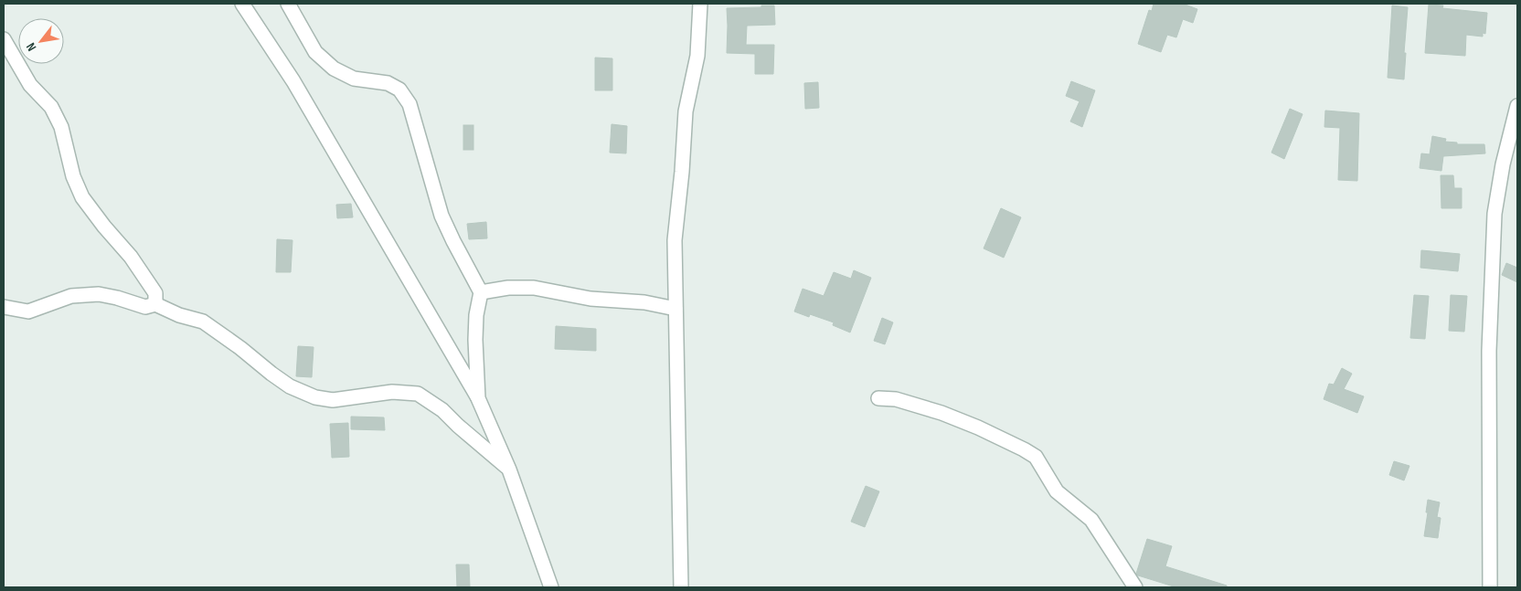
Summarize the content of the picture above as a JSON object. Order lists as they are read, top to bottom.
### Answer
{
  "north": "bottom left"
}
